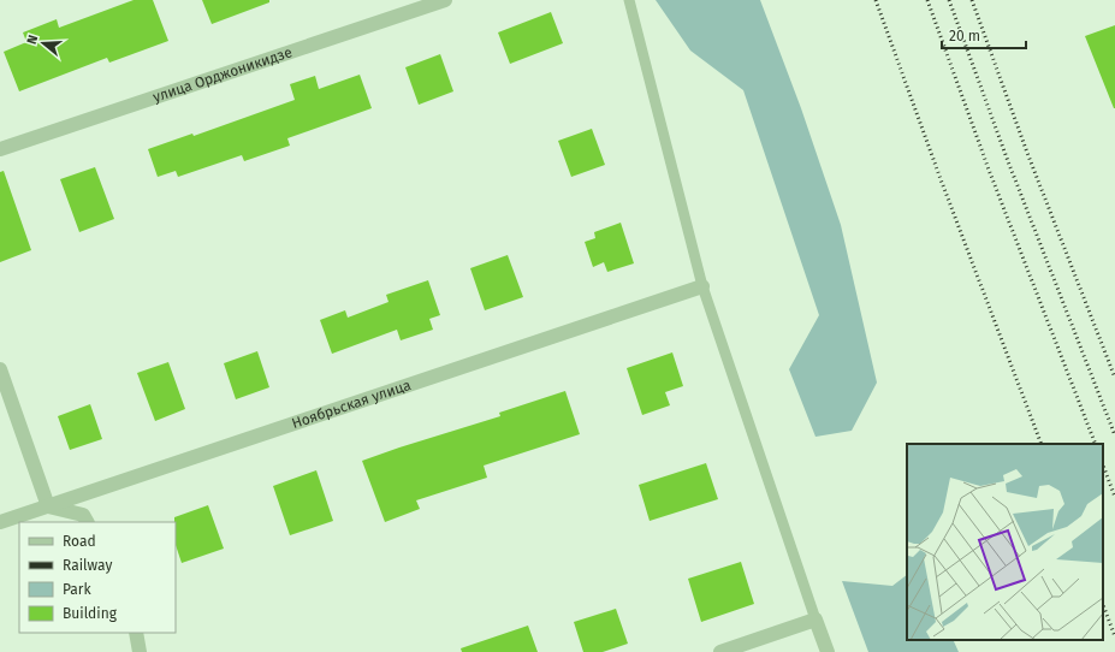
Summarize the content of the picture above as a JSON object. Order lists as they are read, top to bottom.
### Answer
{
  "streets": {
    "street": ["улица Орджоникидзе", "Ноябрьская улица"]
  },
  "legend": [
    "Road",
    "Railway",
    "Park",
    "Building"
  ],
  "scale_bar": "20 m",
  "north": "left"
}
